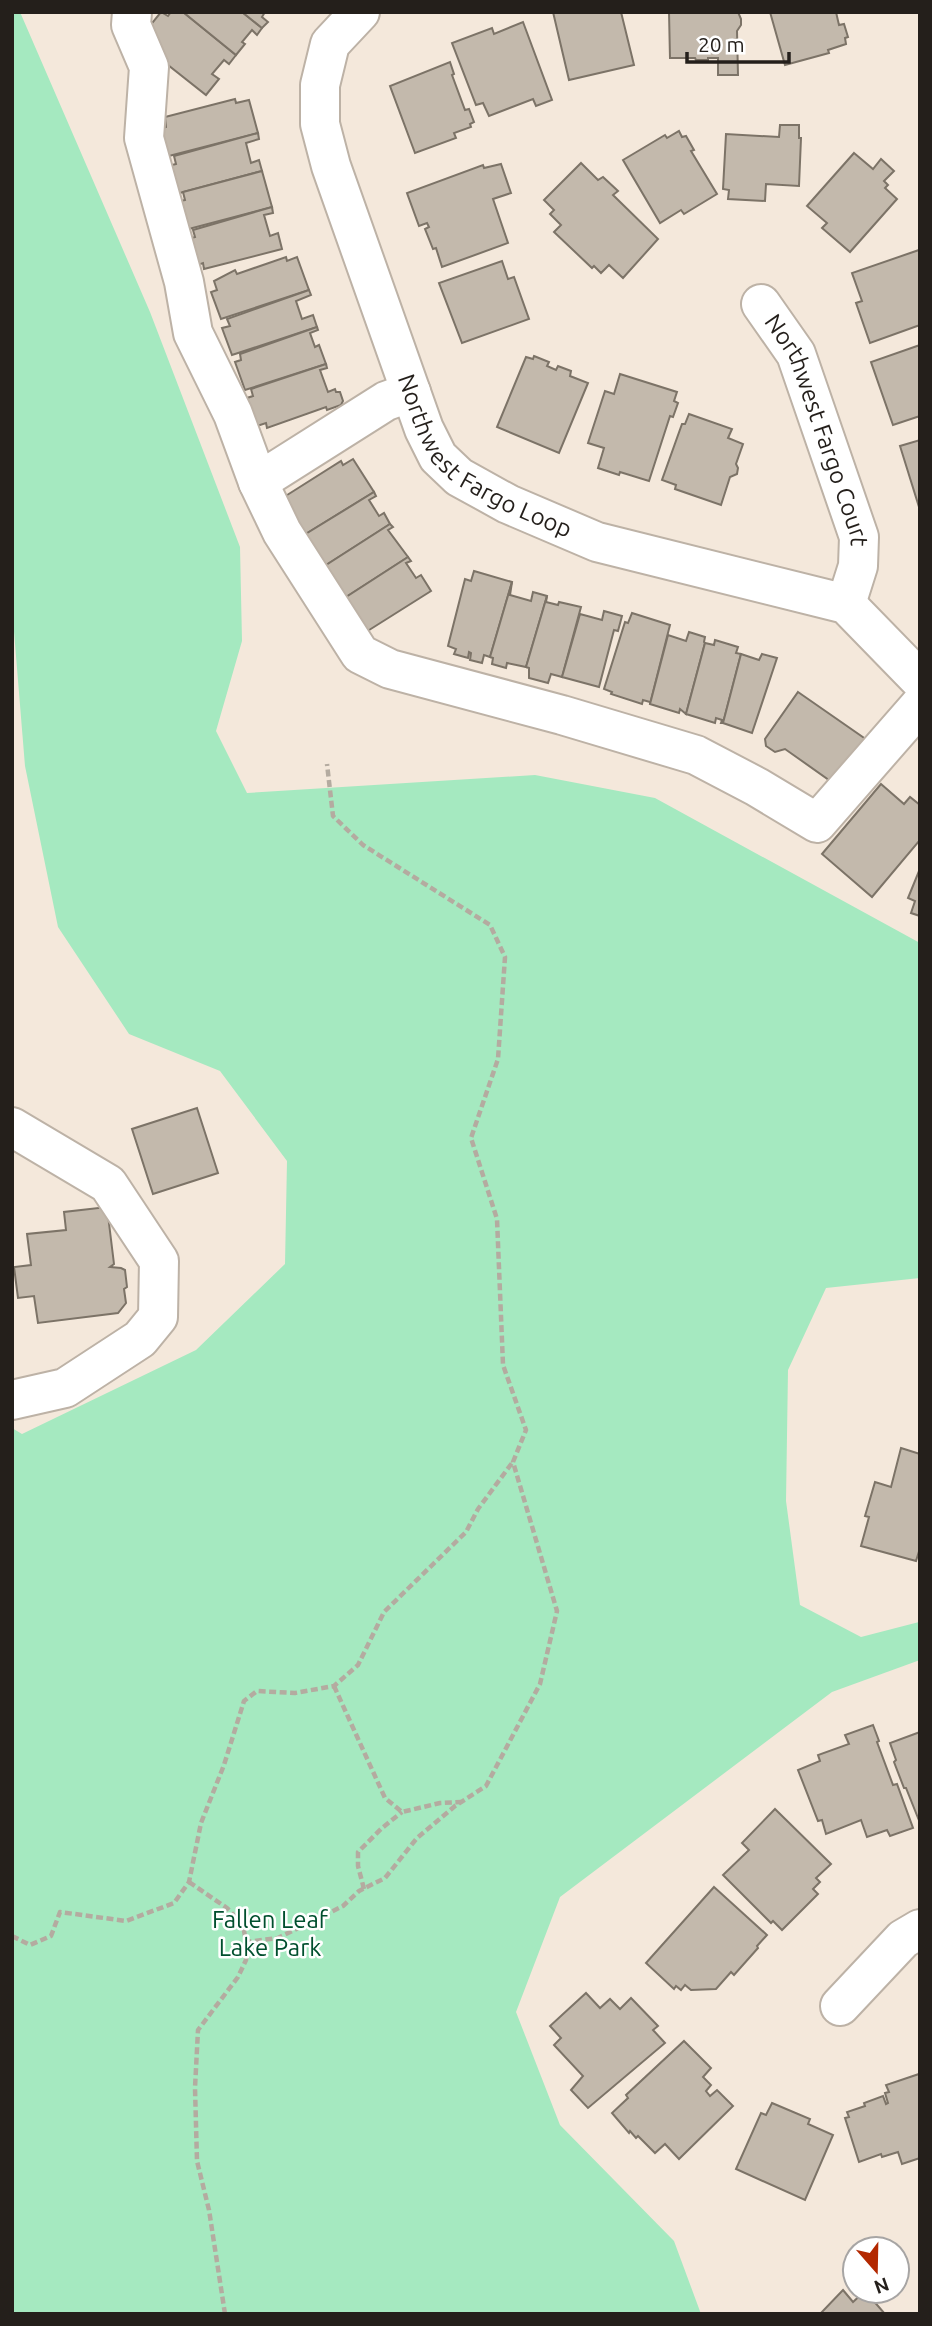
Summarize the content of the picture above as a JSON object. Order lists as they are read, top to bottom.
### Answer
{
  "streets": {
    "street": ["Northwest Fargo Court", "Northwest Fargo Loop"]
  },
  "crossings": [
    ["Northwest Fargo Court", "Northwest Fargo Loop"]
  ],
  "parks": ["Fallen Leaf Lake Park"],
  "scale_bar": "20 m",
  "north": "bottom"
}
